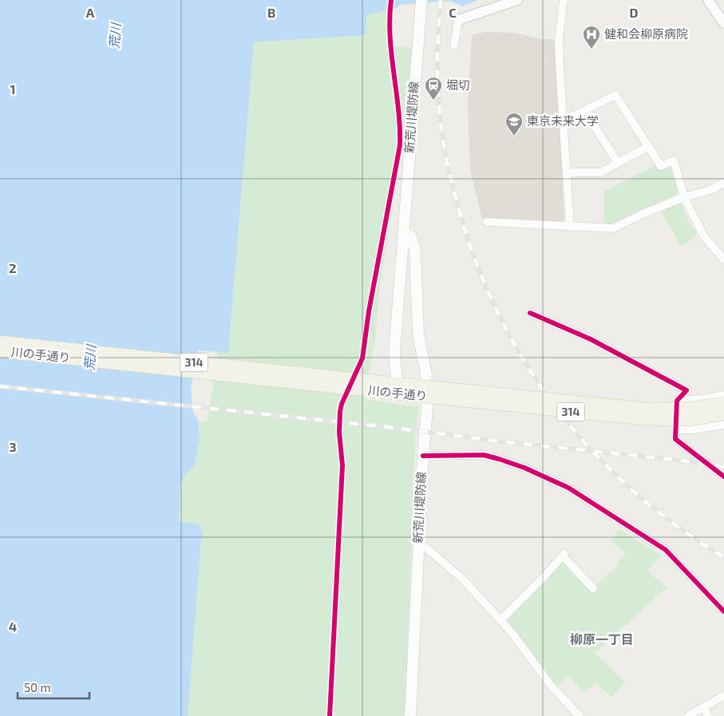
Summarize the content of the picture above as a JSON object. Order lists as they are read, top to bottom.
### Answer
{
  "streets": {
    "main road": ["新荒川堤防線", "川の手通り", "314"]
  },
  "crossings": [
    ["新荒川堤防線", "川の手通り"]
  ],
  "districts": ["柳原一丁目"],
  "water": ["荒川"],
  "places": {
    "hospital": ["健和会柳原病院"],
    "station": ["堀切"],
    "school or university": ["東京未来大学"]
  },
  "scale_bar": "50 m",
  "grid": {
    "columns": [
      "A",
      "B",
      "C",
      "D"
    ],
    "rows": [
      "1",
      "2",
      "3",
      "4"
    ]
  }
}
